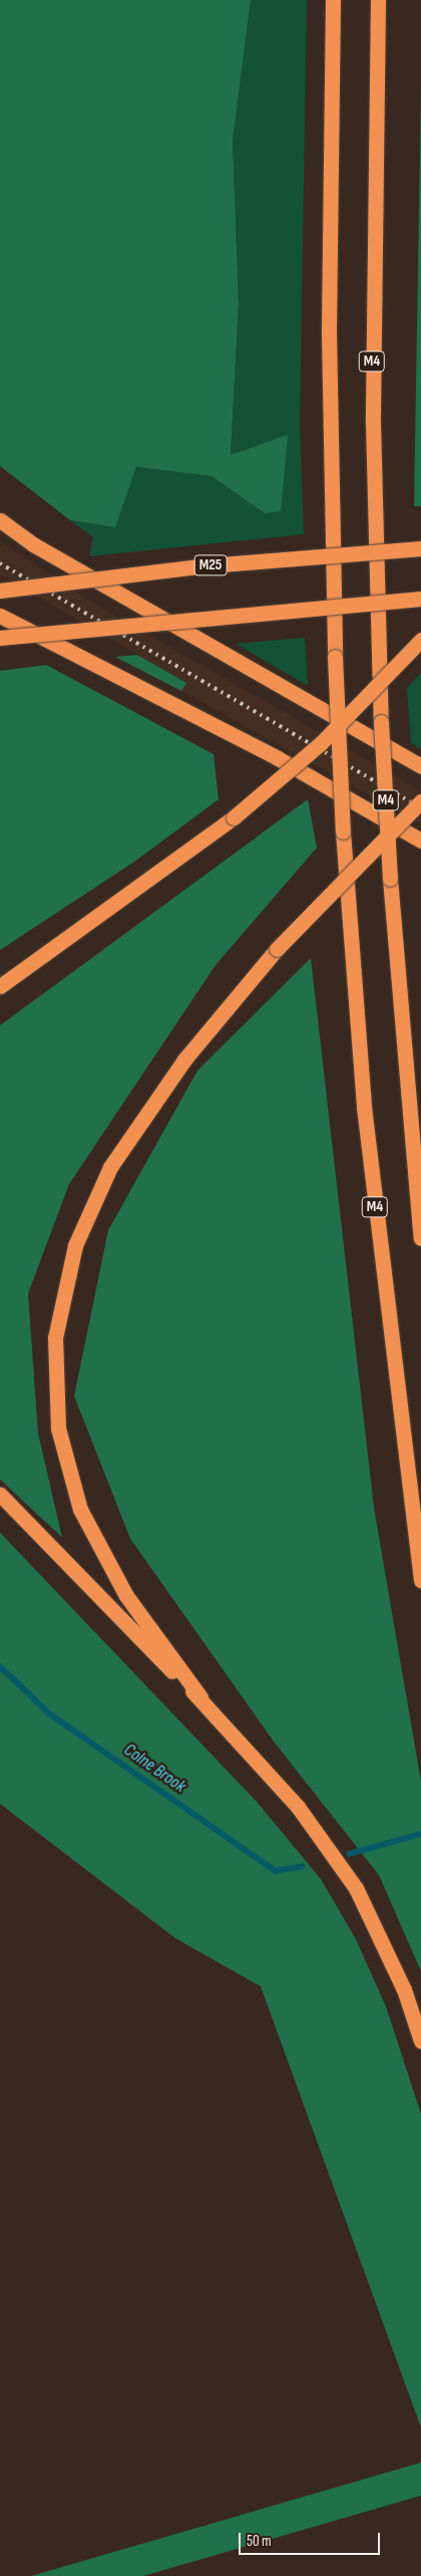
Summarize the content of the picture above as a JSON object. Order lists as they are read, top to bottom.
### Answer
{
  "streets": {
    "highway": ["M4", "M25"]
  },
  "water": ["Colne Brook"],
  "scale_bar": "50 m"
}
